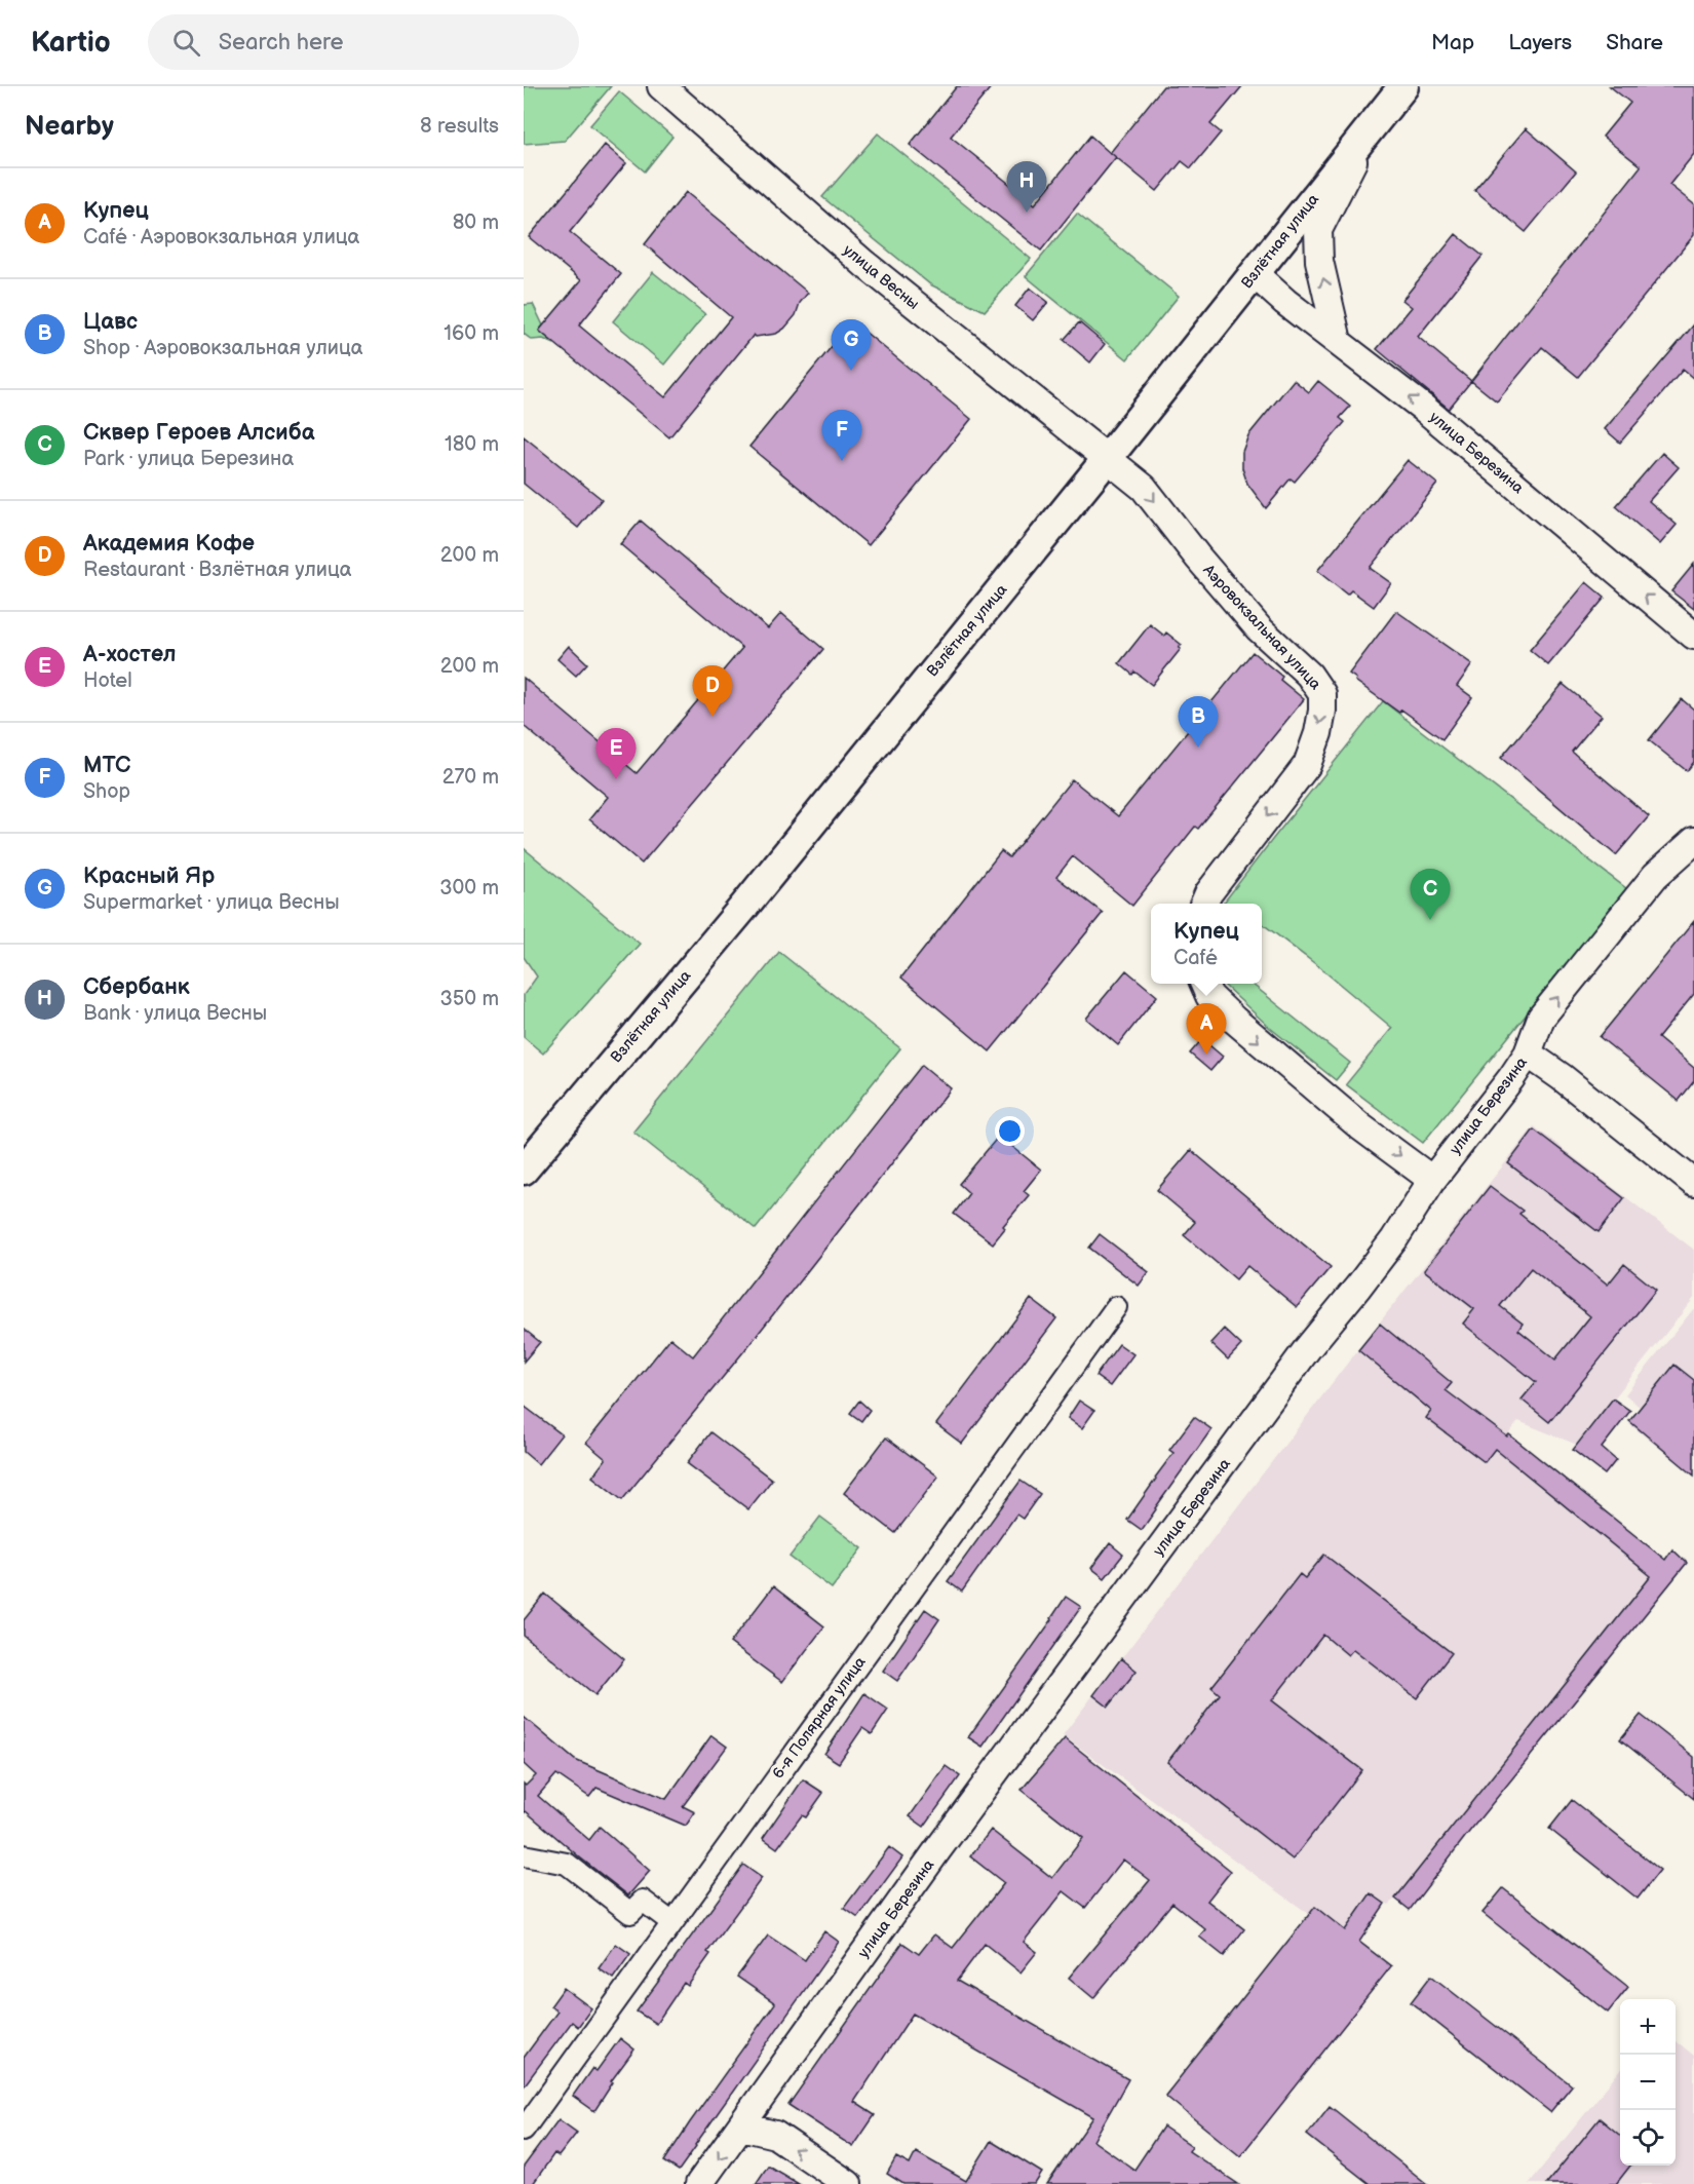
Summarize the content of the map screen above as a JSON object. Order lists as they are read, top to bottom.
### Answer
{
  "streets": {
    "main road": ["Взлётная улица"],
    "street": [
      "улица Весны",
      "улица Березина",
      "Аэровокзальная улица",
      "6-я Полярная улица"
    ]
  },
  "crossings": [
    ["Взлётная улица", "улица Весны"],
    ["Взлётная улица", "улица Березина"],
    ["Взлётная улица", "Аэровокзальная улица"],
    ["улица Весны", "Аэровокзальная улица"]
  ],
  "one_way": ["Аэровокзальная улица"],
  "page": {
    "header": "Kartio",
    "search": "Search here",
    "nav": ["Map", "Layers", "Share"],
    "heading": ["Nearby", "8 results"],
    "pins": [
      "H",
      "G",
      "F",
      "D",
      "B",
      "E",
      "C",
      "A"
    ],
    "list": [
      {
        "mark": "A",
        "name": "Купец",
        "note": "Café · Аэровокзальная улица",
        "value": "80 m"
      },
      {
        "mark": "B",
        "name": "Цавс",
        "note": "Shop · Аэровокзальная улица",
        "value": "160 m"
      },
      {
        "mark": "C",
        "name": "Сквер Героев Алсиба",
        "note": "Park · улица Березина",
        "value": "180 m"
      },
      {
        "mark": "D",
        "name": "Академия Кофе",
        "note": "Restaurant · Взлётная улица",
        "value": "200 m"
      },
      {
        "mark": "E",
        "name": "А-хостел",
        "note": "Hotel",
        "value": "200 m"
      },
      {
        "mark": "F",
        "name": "МТС",
        "note": "Shop",
        "value": "270 m"
      },
      {
        "mark": "G",
        "name": "Красный Яр",
        "note": "Supermarket · улица Весны",
        "value": "300 m"
      },
      {
        "mark": "H",
        "name": "Сбербанк",
        "note": "Bank · улица Весны",
        "value": "350 m"
      }
    ],
    "popup": ["Купец", "Café"],
    "map_buttons": ["+", "−"]
  }
}
